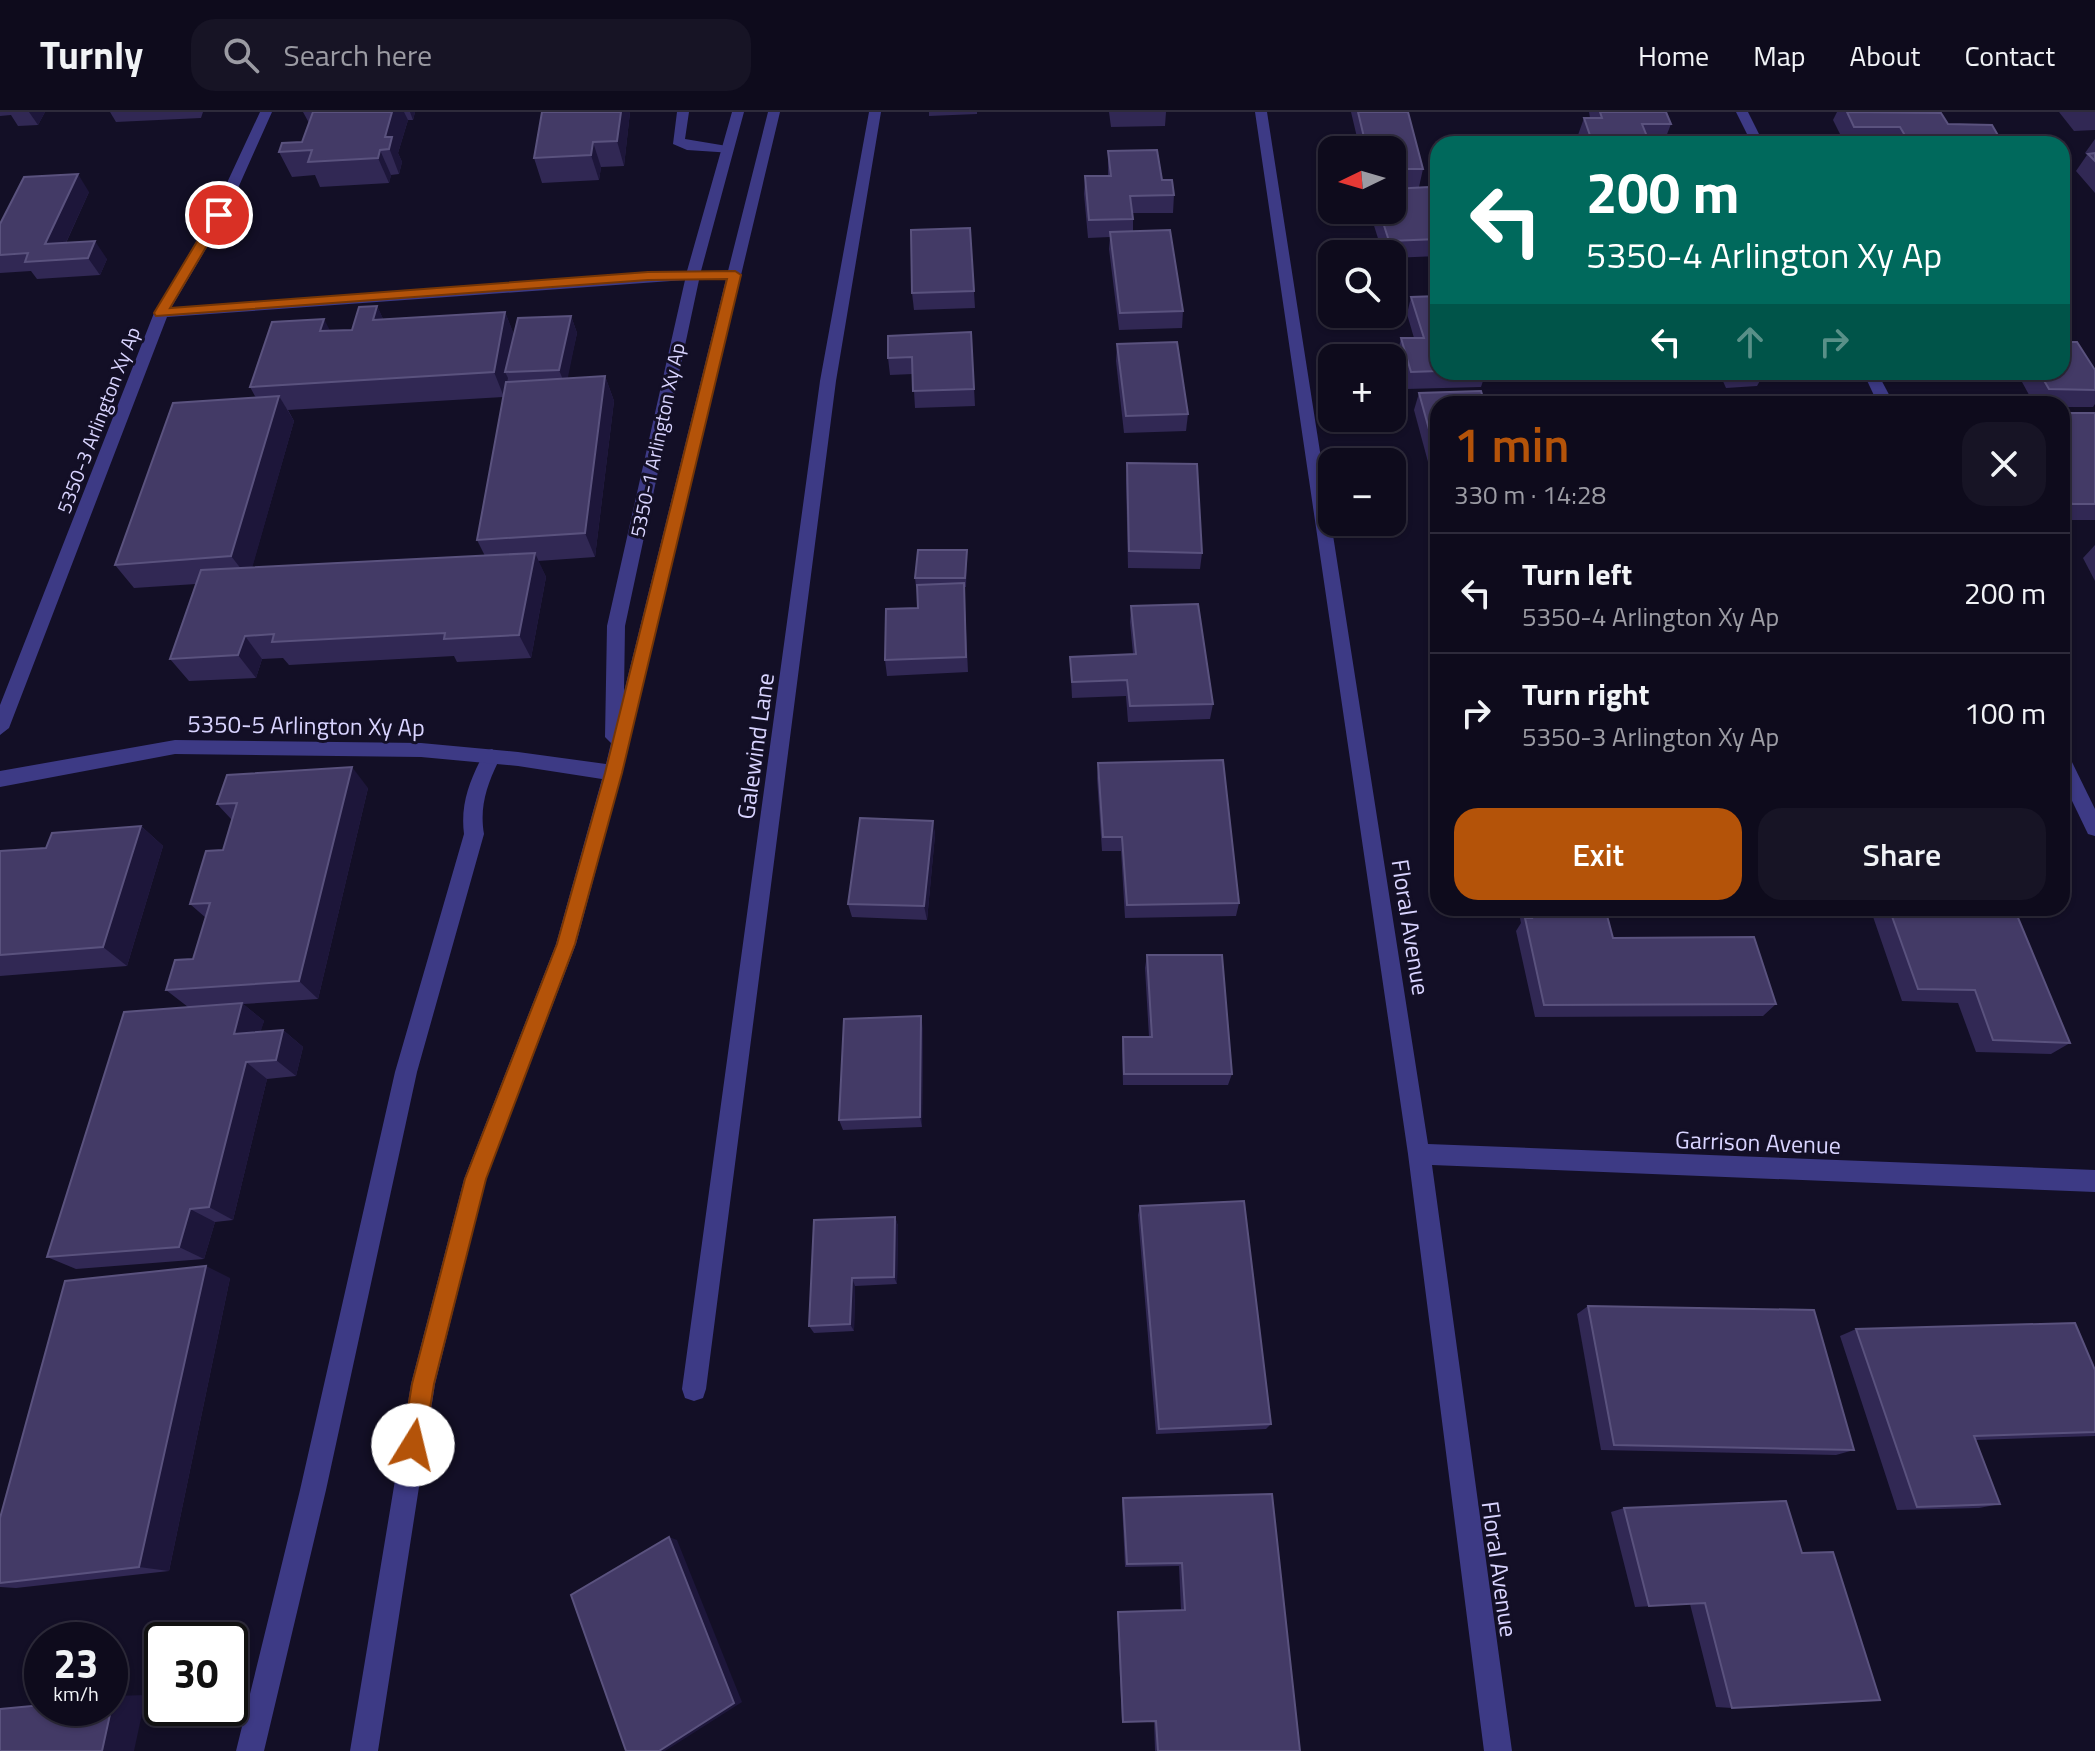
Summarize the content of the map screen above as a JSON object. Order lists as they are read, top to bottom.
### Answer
{
  "streets": {
    "street": [
      "5350-3 Arlington Xy Ap",
      "5350-1 Arlington Xy Ap",
      "5350-5 Arlington Xy Ap",
      "Galewind Lane",
      "Floral Avenue",
      "Garrison Avenue"
    ]
  },
  "crossings": [
    ["5350-1 Arlington Xy Ap", "5350-5 Arlington Xy Ap"],
    ["Floral Avenue", "Garrison Avenue"]
  ],
  "north": "left",
  "page": {
    "header": "Turnly",
    "search": "Search here",
    "nav": [
      "Home",
      "Map",
      "About",
      "Contact"
    ],
    "map_buttons": ["+", "−"],
    "turn": ["200 m", "5350-4 Arlington Xy Ap"],
    "heading": ["1 min", "330 m · 14:28"],
    "list": [
      {
        "name": "Turn left",
        "note": "5350-4 Arlington Xy Ap",
        "value": "200 m"
      },
      {
        "name": "Turn right",
        "note": "5350-3 Arlington Xy Ap",
        "value": "100 m"
      }
    ],
    "buttons": ["Exit", "Share"],
    "speed": "23 km/h",
    "limit": "30"
  }
}
